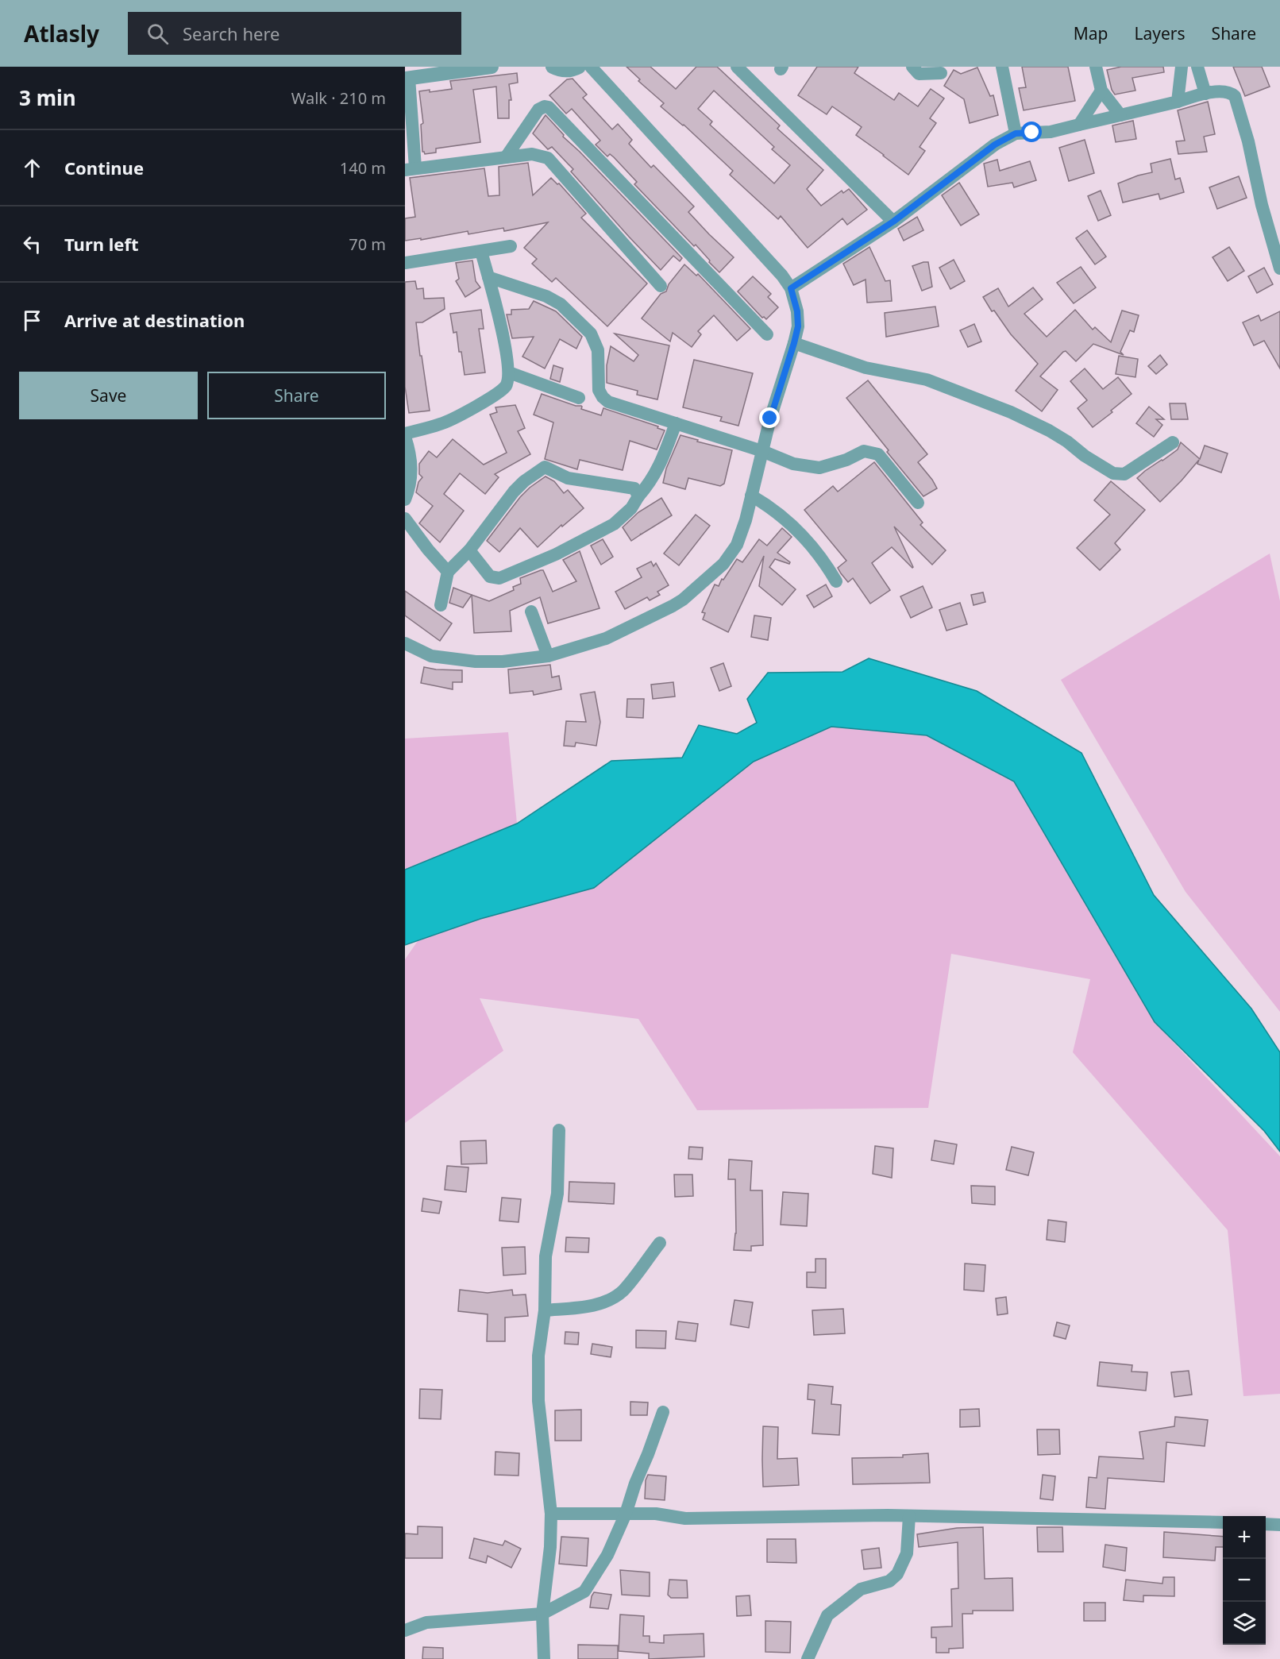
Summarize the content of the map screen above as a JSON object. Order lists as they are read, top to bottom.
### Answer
{
  "page": {
    "header": "Atlasly",
    "search": "Search here",
    "nav": ["Map", "Layers", "Share"],
    "heading": ["3 min", "Walk · 210 m"],
    "list": [
      ["Continue", "140 m"],
      ["Turn left", "70 m"],
      "Arrive at destination"
    ],
    "buttons": ["Save", "Share"],
    "map_buttons": ["+", "−"]
  }
}
